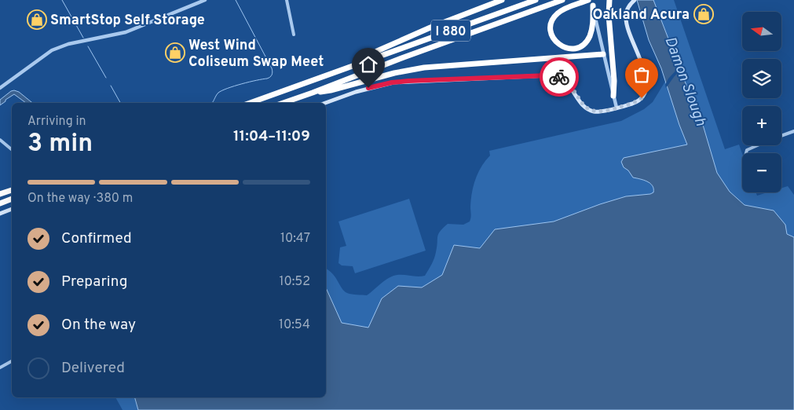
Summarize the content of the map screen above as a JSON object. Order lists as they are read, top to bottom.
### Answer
{
  "streets": {
    "highway": ["I 880"]
  },
  "water": ["Damon Slough"],
  "places": {
    "shop": ["Oakland Acura", "SmartStop Self Storage", "West Wind Coliseum Swap Meet"]
  },
  "north": "left",
  "page": {
    "map_buttons": ["+", "−"],
    "heading": ["3 min", "Arriving in", "11:04–11:09"],
    "bar": "On the way · 380 m",
    "list": [
      ["Confirmed", "10:47"],
      ["Preparing", "10:52"],
      ["On the way", "10:54"],
      "Delivered"
    ]
  }
}
